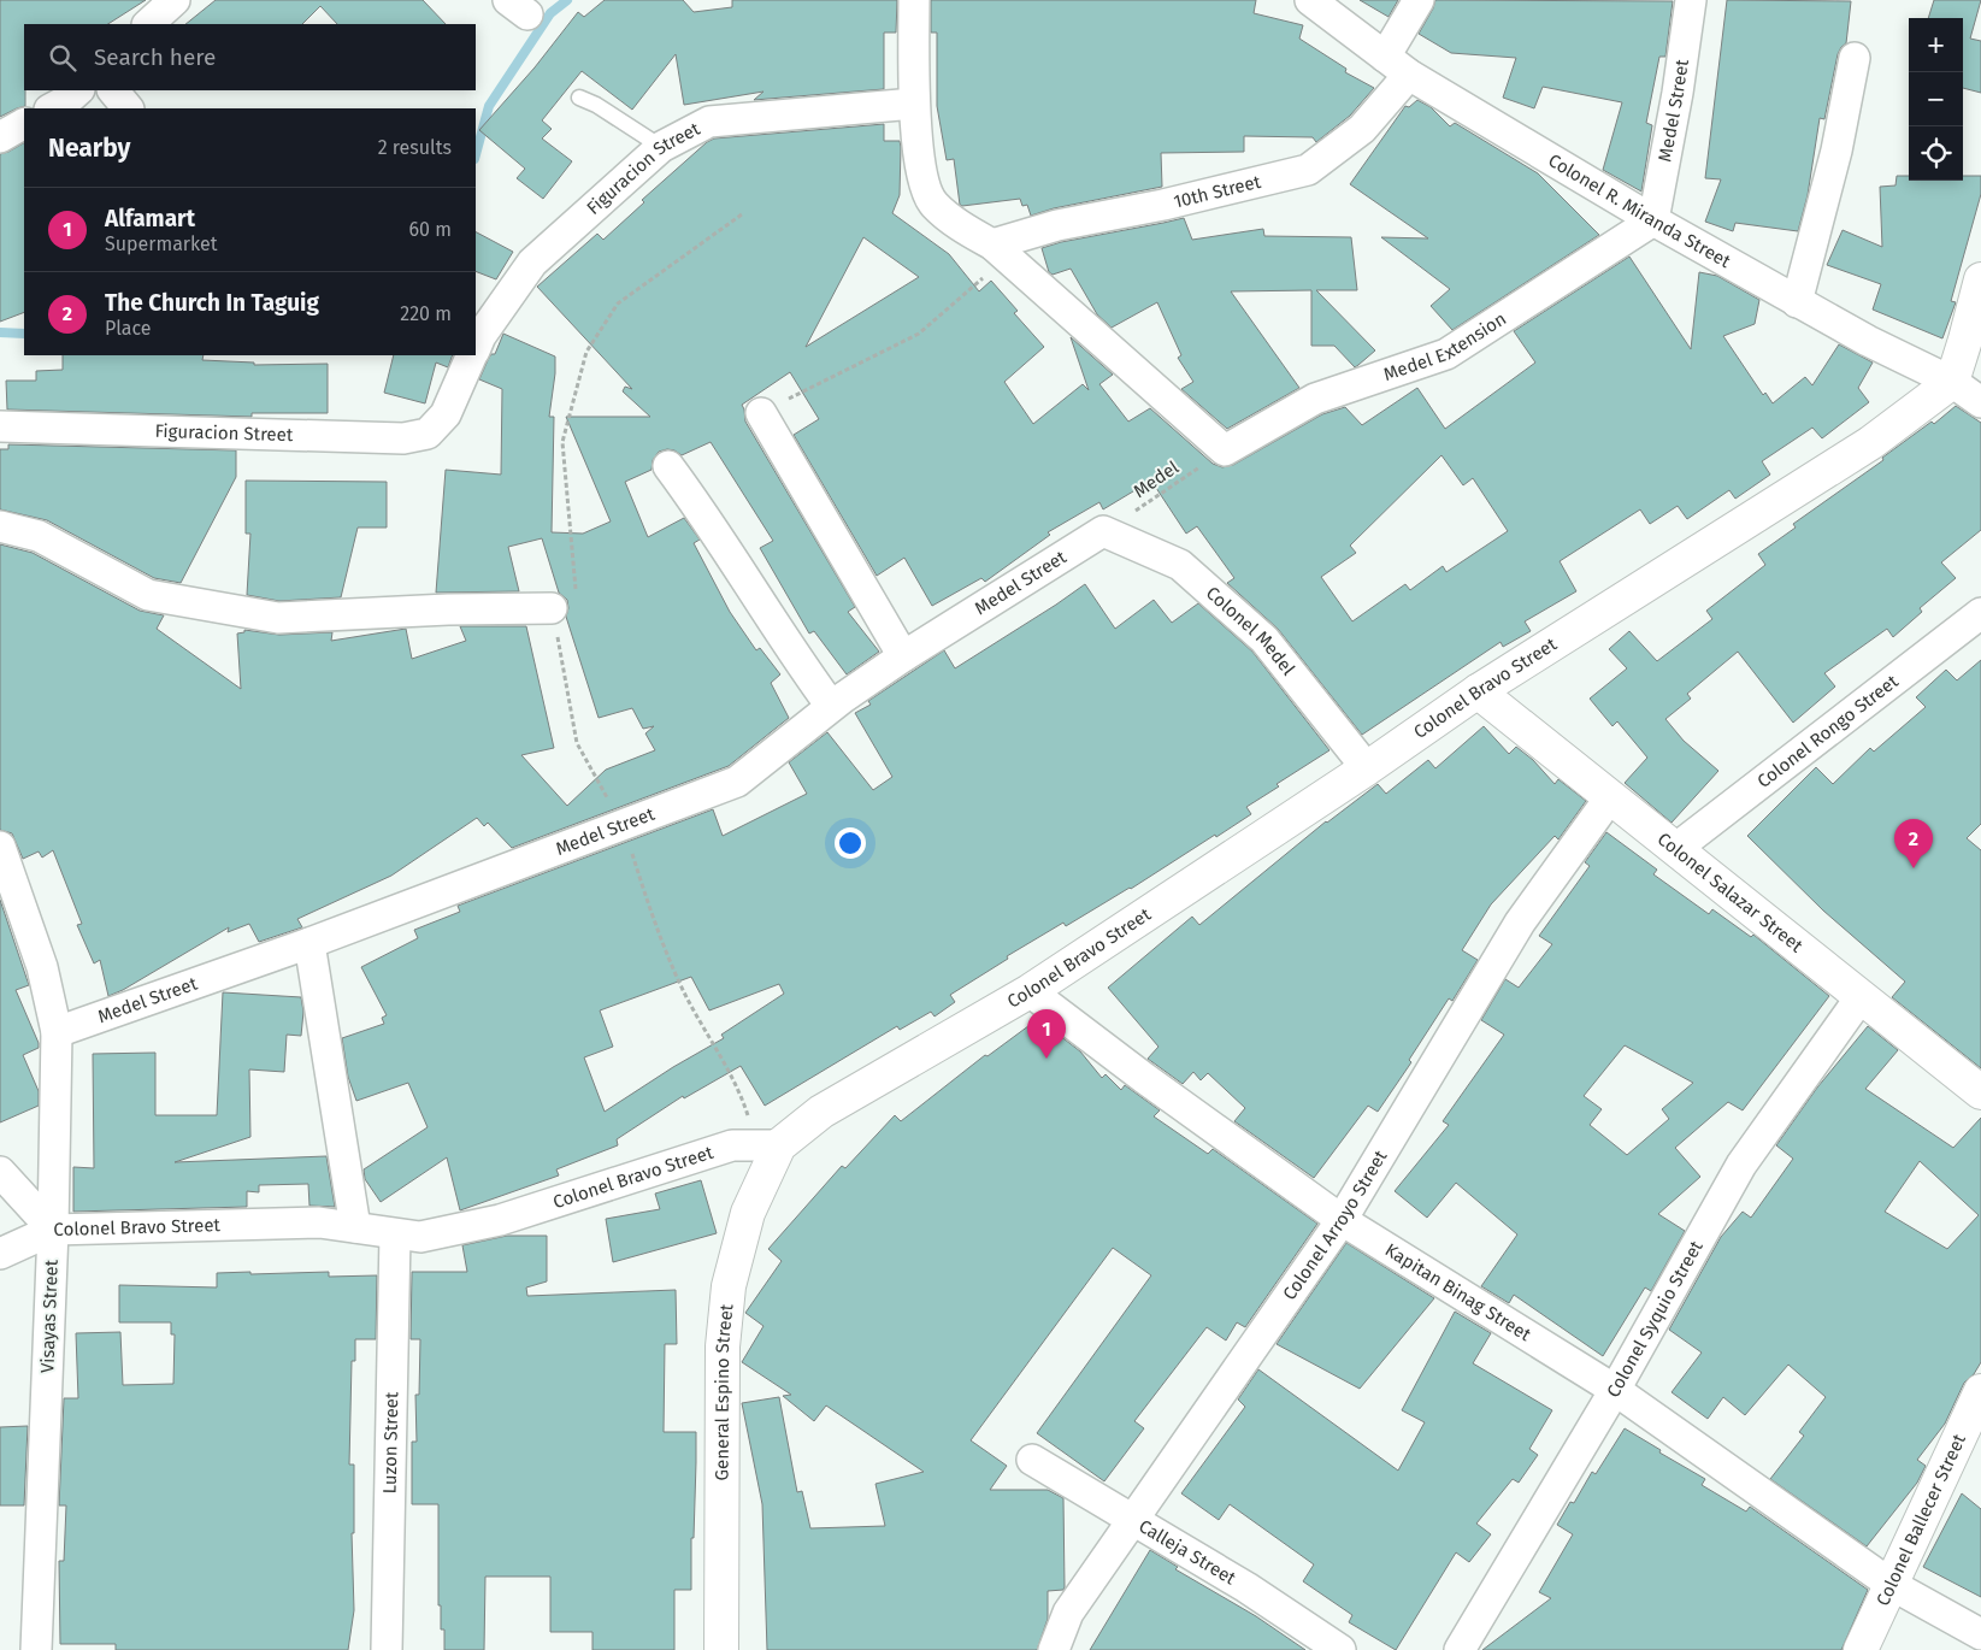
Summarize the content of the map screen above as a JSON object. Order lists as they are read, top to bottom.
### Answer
{
  "streets": {
    "main road": [
      "Colonel Bravo Street",
      "Colonel Salazar Street",
      "General Espino Street",
      "Colonel Ballecer Street"
    ],
    "street": [
      "Medel Street",
      "Figuracion Street",
      "10th Street",
      "Colonel R. Miranda Street",
      "Medel Extension",
      "Colonel Medel",
      "Colonel Rongo Street",
      "Colonel Arroyo Street",
      "Kapitan Binag Street",
      "Visayas Street",
      "Colonel Syquio Street",
      "Luzon Street",
      "Calleja Street"
    ],
    "path": ["Medel"]
  },
  "crossings": [
    ["Medel Street", "Colonel R. Miranda Street"],
    ["Medel Street", "Medel Extension"],
    ["Medel Street", "Medel"],
    ["Medel Street", "Colonel Medel"],
    ["Medel Street", "Visayas Street"],
    ["10th Street", "Colonel R. Miranda Street"],
    ["Colonel R. Miranda Street", "Medel Extension"],
    ["Colonel R. Miranda Street", "Colonel Bravo Street"],
    ["Medel Extension", "Medel"],
    ["Medel", "Colonel Medel"],
    ["Colonel Medel", "Colonel Bravo Street"],
    ["Colonel Bravo Street", "Colonel Salazar Street"],
    ["Colonel Bravo Street", "Kapitan Binag Street"],
    ["Colonel Bravo Street", "Visayas Street"],
    ["Colonel Bravo Street", "General Espino Street"],
    ["Colonel Bravo Street", "Luzon Street"],
    ["Colonel Rongo Street", "Colonel Salazar Street"],
    ["Colonel Salazar Street", "Colonel Arroyo Street"],
    ["Colonel Salazar Street", "Colonel Syquio Street"],
    ["Colonel Arroyo Street", "Kapitan Binag Street"],
    ["Colonel Arroyo Street", "Calleja Street"],
    ["Kapitan Binag Street", "Colonel Syquio Street"],
    ["Kapitan Binag Street", "Colonel Ballecer Street"]
  ],
  "page": {
    "map_buttons": ["+", "−"],
    "search": "Search here",
    "heading": ["Nearby", "2 results"],
    "list": [
      {
        "mark": "1",
        "name": "Alfamart",
        "note": "Supermarket",
        "value": "60 m"
      },
      {
        "mark": "2",
        "name": "The Church In Taguig",
        "note": "Place",
        "value": "220 m"
      }
    ],
    "pins": ["2", "1"]
  }
}
